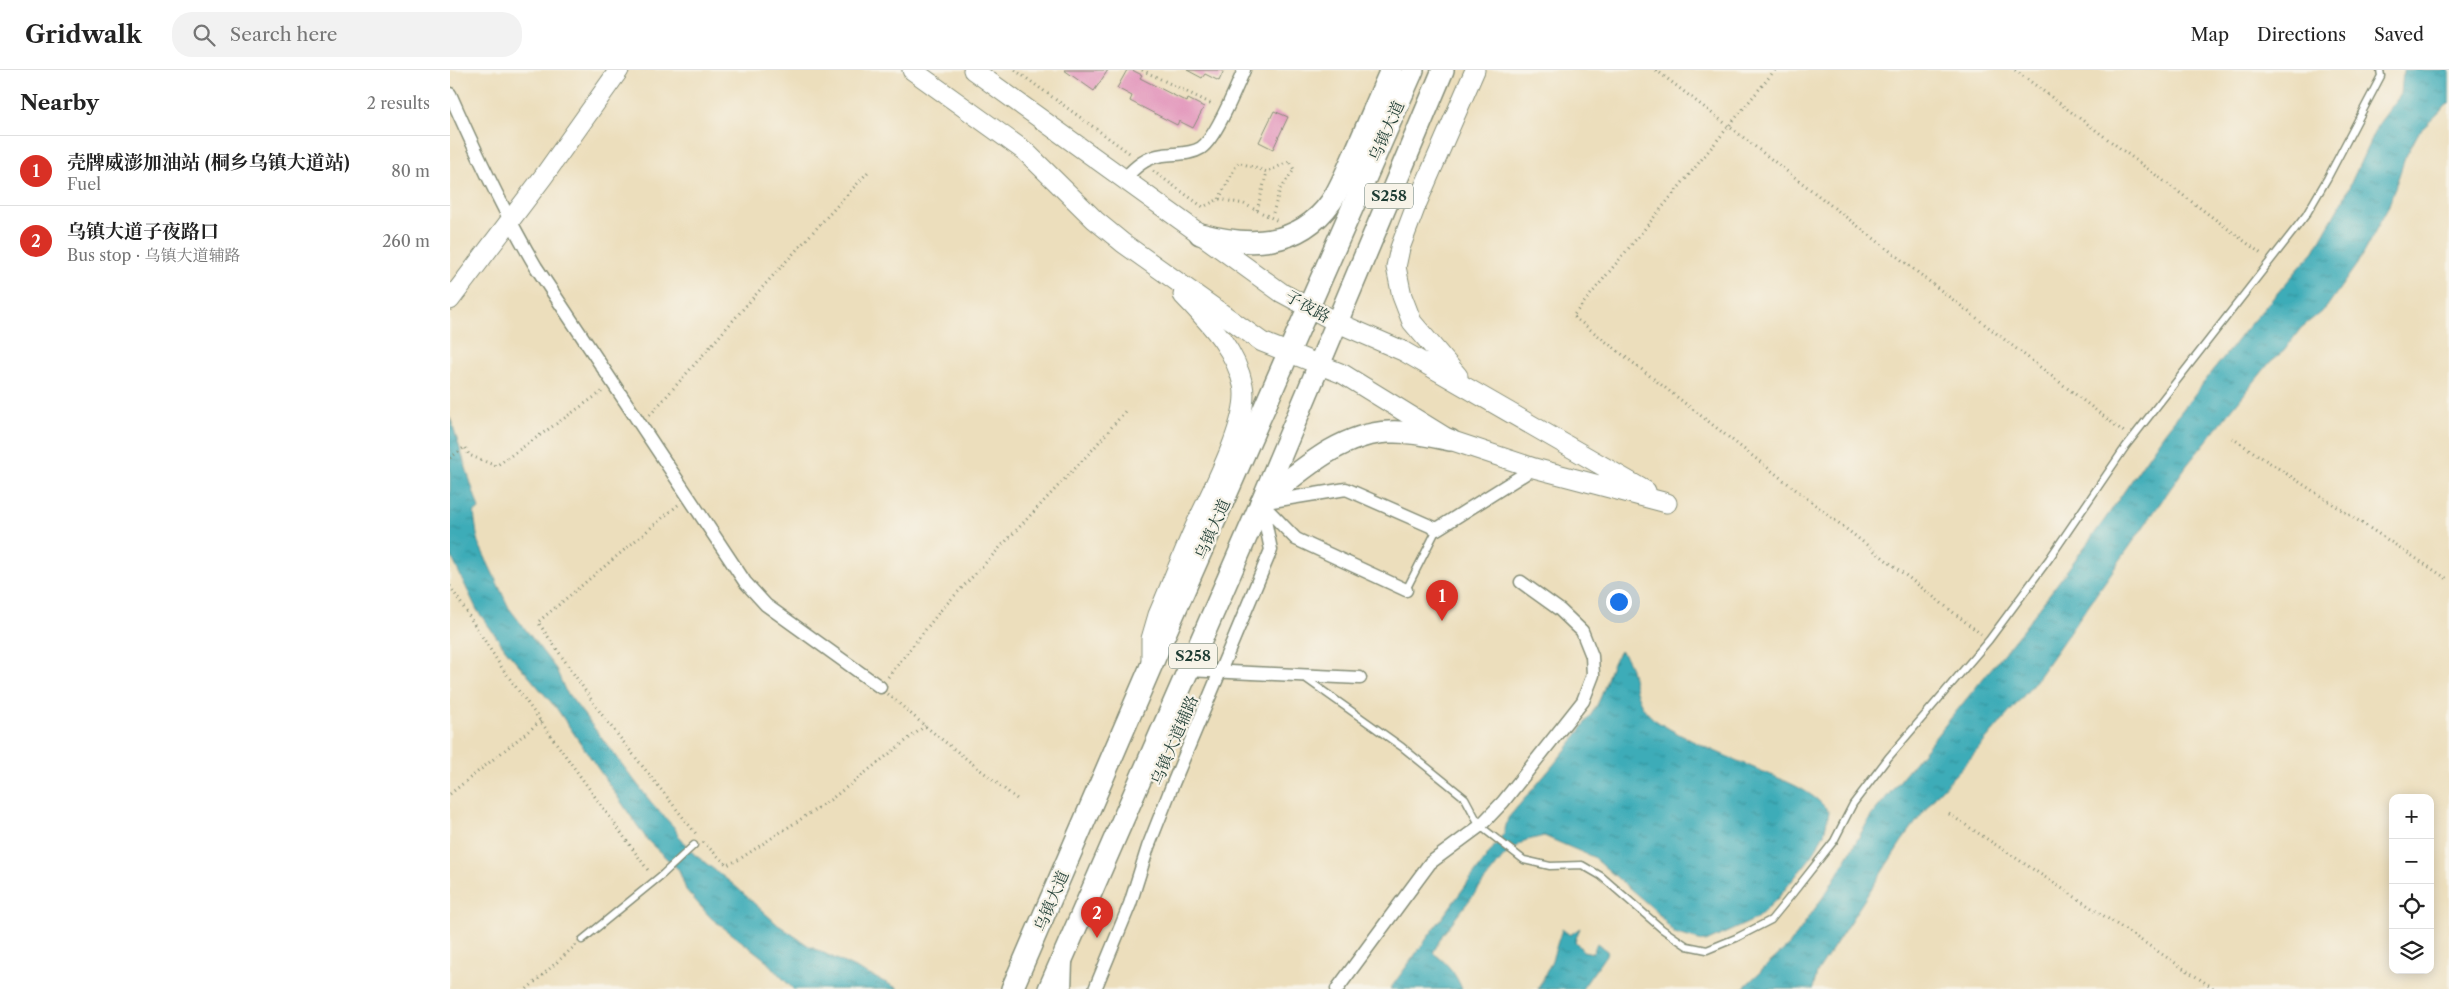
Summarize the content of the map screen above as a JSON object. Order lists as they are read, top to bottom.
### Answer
{
  "streets": {
    "main road": ["乌镇大道", "S258", "子夜路"],
    "street": ["乌镇大道辅路"]
  },
  "crossings": [
    ["乌镇大道", "子夜路"],
    ["乌镇大道", "乌镇大道辅路"]
  ],
  "page": {
    "header": "Gridwalk",
    "search": "Search here",
    "nav": ["Map", "Directions", "Saved"],
    "heading": ["Nearby", "2 results"],
    "list": [
      {
        "mark": "1",
        "name": "壳牌威澎加油站 (桐乡乌镇大道站)",
        "note": "Fuel",
        "value": "80 m"
      },
      {
        "mark": "2",
        "name": "乌镇大道子夜路口",
        "note": "Bus stop · 乌镇大道辅路",
        "value": "260 m"
      }
    ],
    "pins": ["1", "2"],
    "map_buttons": ["+", "−"]
  }
}
